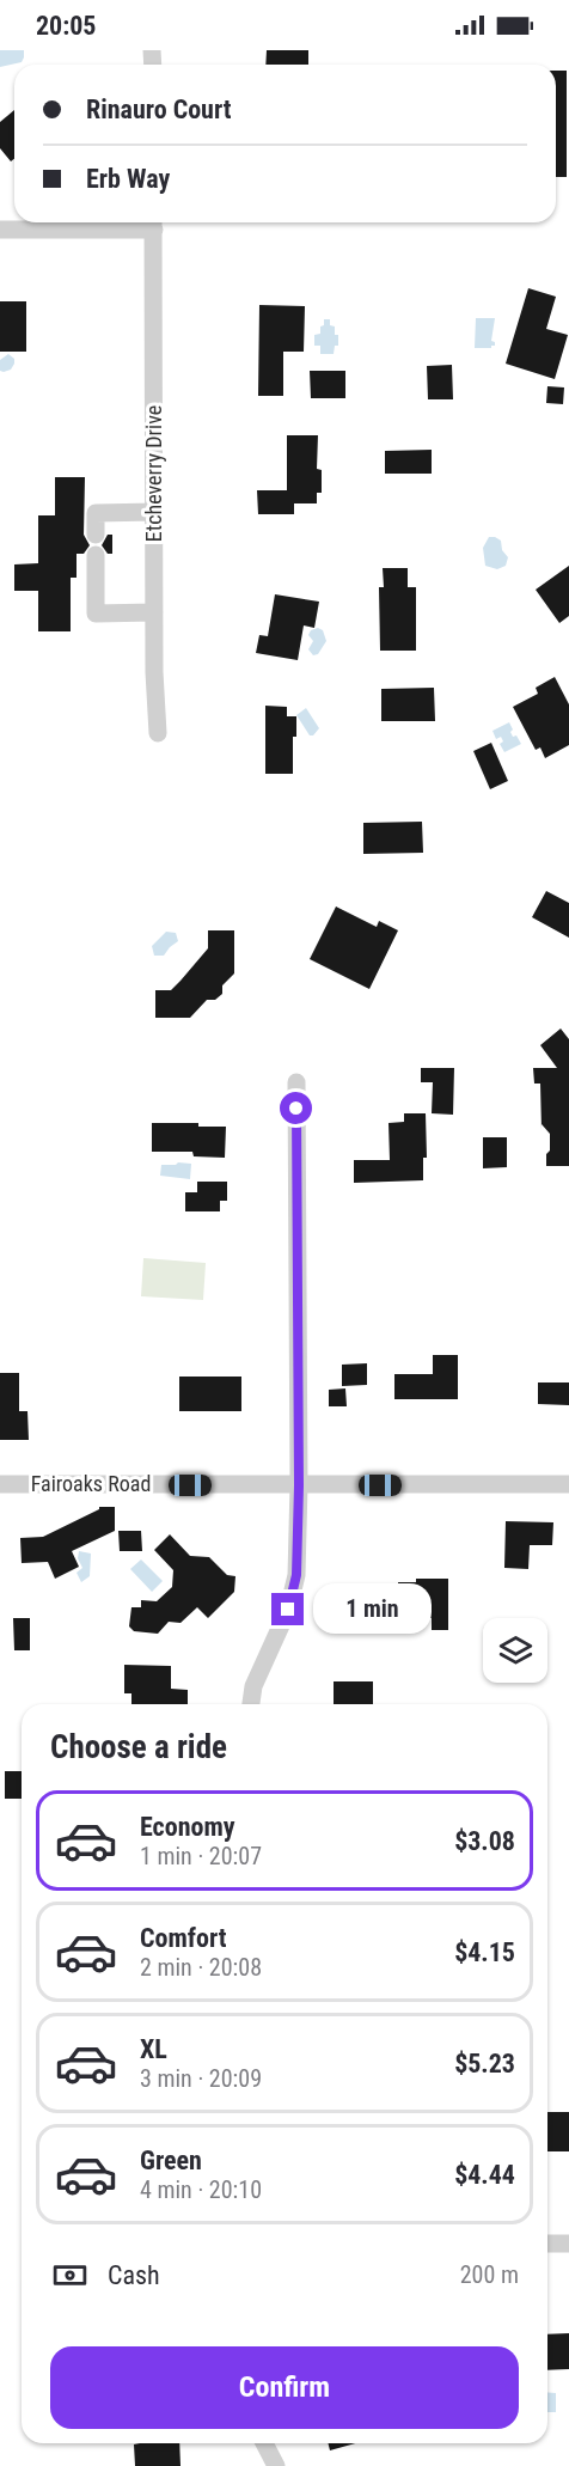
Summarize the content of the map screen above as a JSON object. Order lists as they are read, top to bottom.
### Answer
{
  "streets": {
    "street": ["Etcheverry Drive", "Fairoaks Road"]
  },
  "page": {
    "status": "20:05",
    "banner": ["Rinauro Court", "Erb Way"],
    "bubble": "1 min",
    "heading": "Choose a ride",
    "list": [
      {
        "name": "Economy",
        "note": "1 min · 20:07",
        "value": "$3.08"
      },
      {
        "name": "Comfort",
        "note": "2 min · 20:08",
        "value": "$4.15"
      },
      {
        "name": "XL",
        "note": "3 min · 20:09",
        "value": "$5.23"
      },
      {
        "name": "Green",
        "note": "4 min · 20:10",
        "value": "$4.44"
      }
    ],
    "pay": ["Cash", "200 m"],
    "buttons": "Confirm"
  }
}
